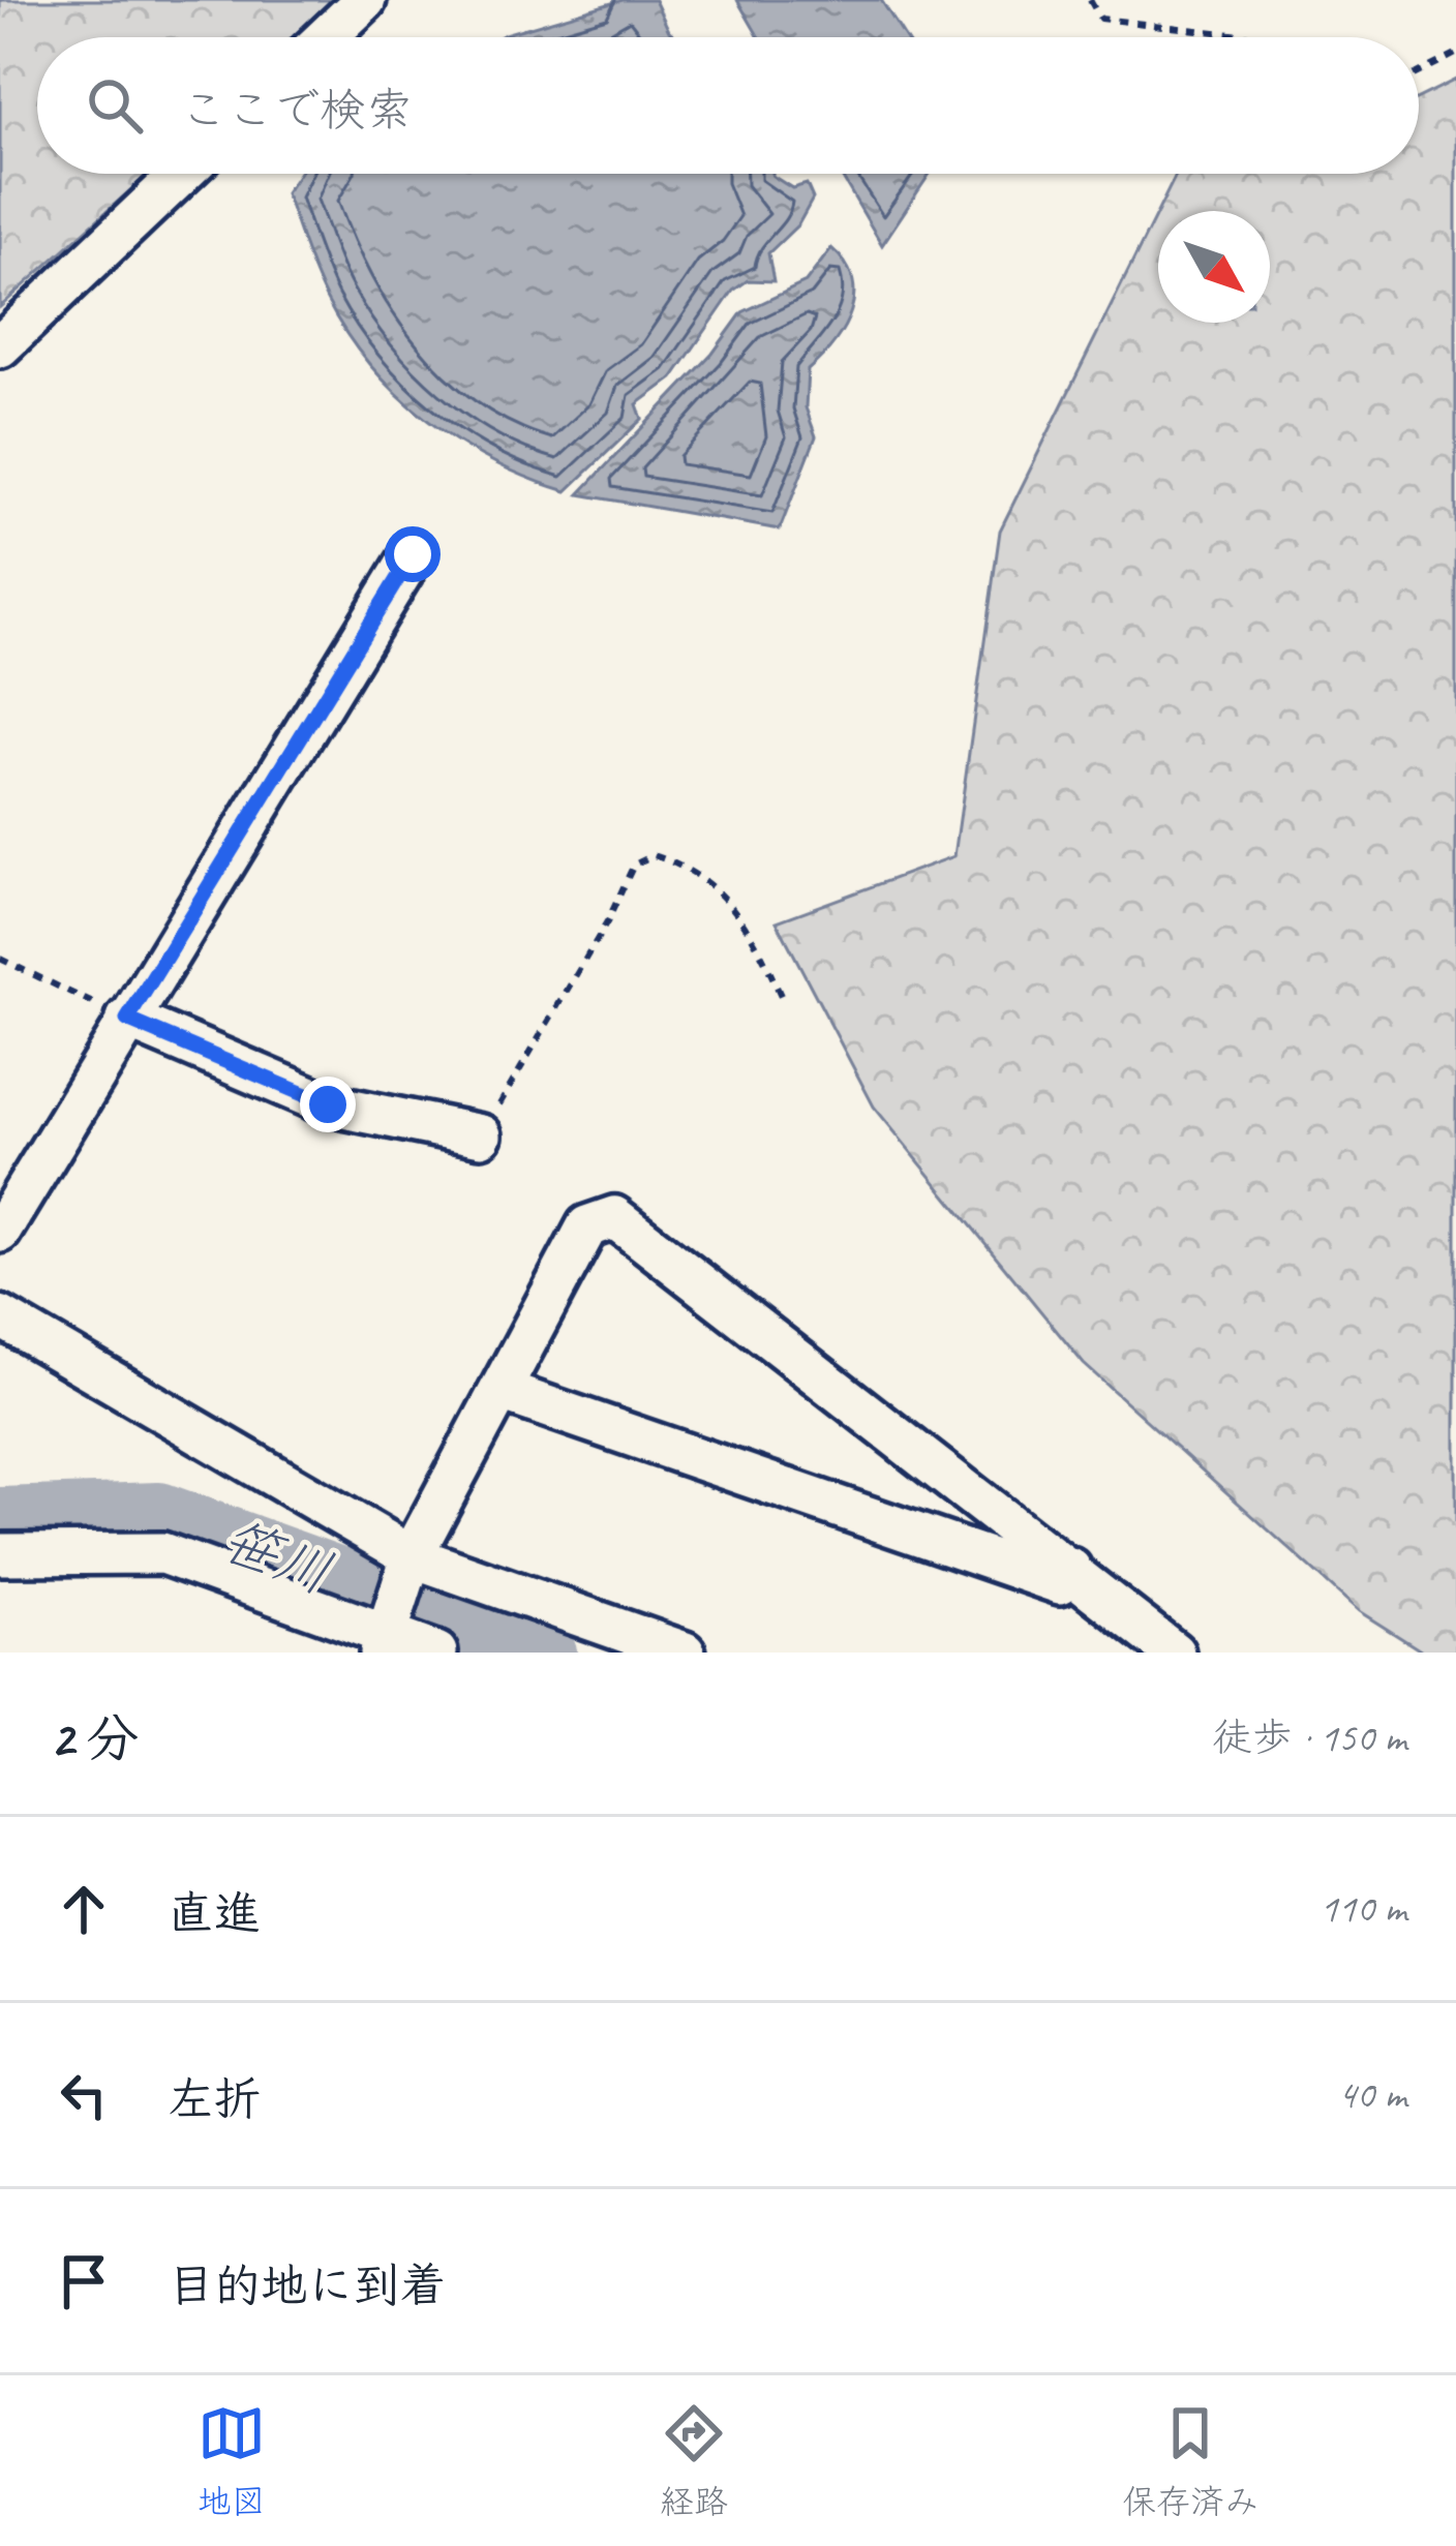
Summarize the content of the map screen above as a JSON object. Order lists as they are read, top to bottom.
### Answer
{
  "water": ["笹川"],
  "north": "bottom right",
  "page": {
    "search": "ここで検索",
    "heading": ["2 分", "徒歩 · 150 m"],
    "list": [
      ["直進", "110 m"],
      ["左折", "40 m"],
      "目的地に到着"
    ],
    "nav": ["地図", "経路", "保存済み"]
  }
}
